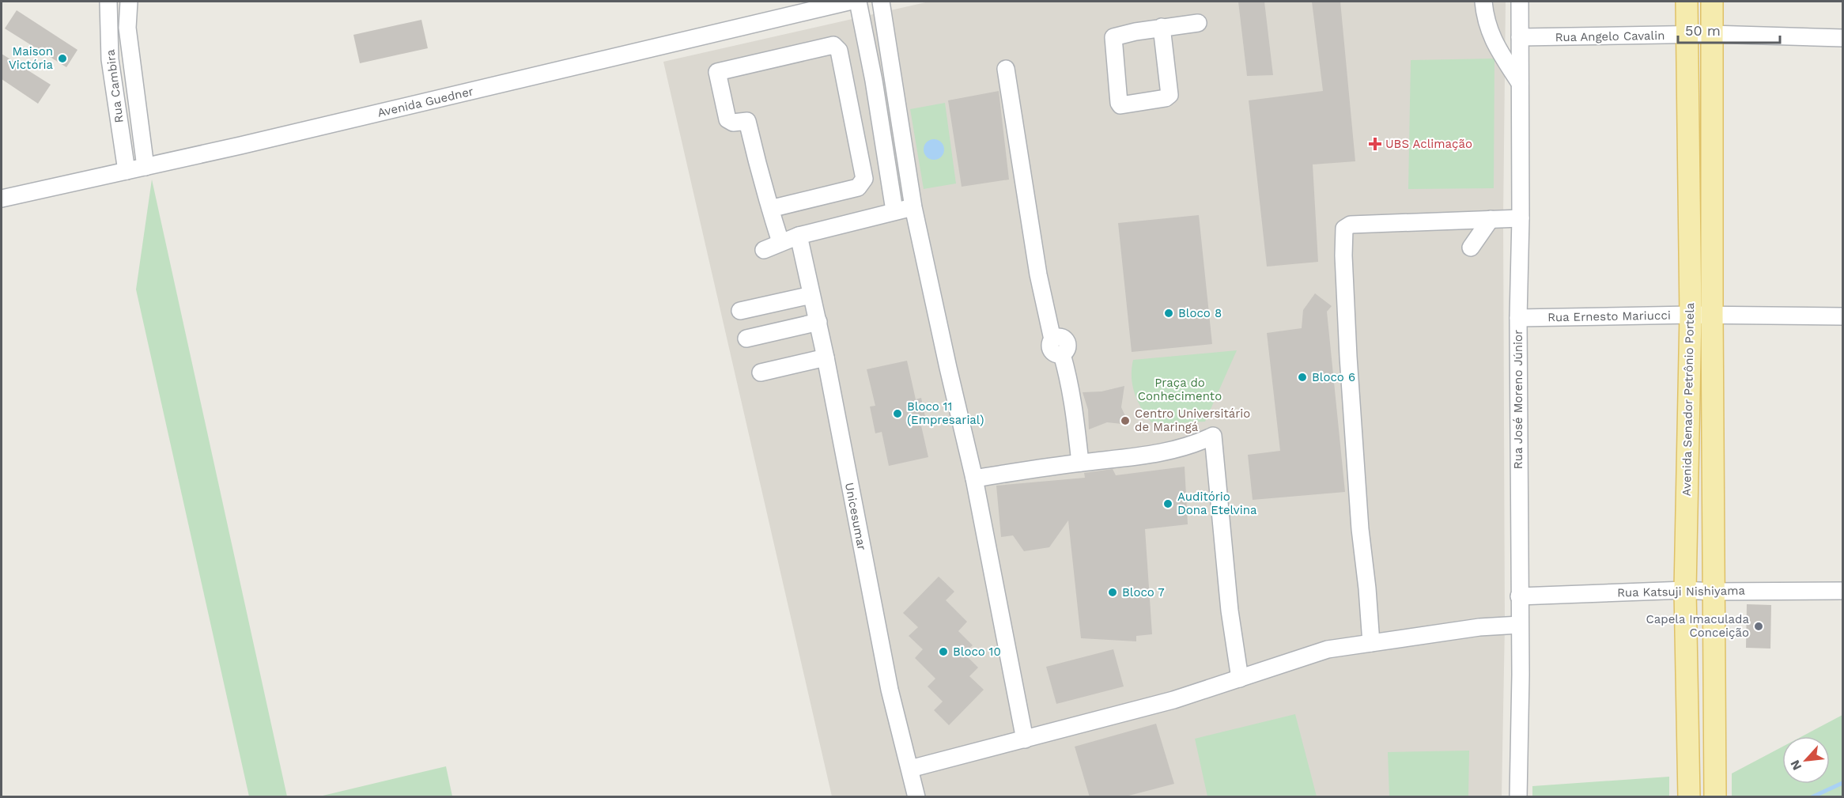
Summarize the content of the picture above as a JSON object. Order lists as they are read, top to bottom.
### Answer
{
  "streets": {
    "main road": ["Avenida Senador Petrônio Portela"],
    "street": [
      "Rua Angelo Cavalin",
      "Rua Cambira",
      "Avenida Guedner",
      "Rua Ernesto Mariucci",
      "Rua José Moreno Júnior",
      "Unicesumar",
      "Rua Katsuji Nishiyama"
    ]
  },
  "crossings": [
    ["Rua Angelo Cavalin", "Rua José Moreno Júnior"],
    ["Rua Angelo Cavalin", "Avenida Senador Petrônio Portela"],
    ["Rua Cambira", "Avenida Guedner"],
    ["Rua Ernesto Mariucci", "Rua José Moreno Júnior"],
    ["Rua Ernesto Mariucci", "Avenida Senador Petrônio Portela"],
    ["Rua José Moreno Júnior", "Rua Katsuji Nishiyama"],
    ["Avenida Senador Petrônio Portela", "Rua Katsuji Nishiyama"]
  ],
  "parks": ["Praça do Conhecimento"],
  "places": {
    "other": [
      "Maison Victória",
      "Bloco 8",
      "Bloco 6",
      "Bloco 11 (Empresarial)",
      "Centro Universitário de Maringá",
      "Auditório Dona Etelvina",
      "Bloco 7",
      "Capela Imaculada Conceição",
      "Bloco 10"
    ],
    "health": ["UBS Aclimação"]
  },
  "scale_bar": "50 m",
  "north": "bottom left"
}
